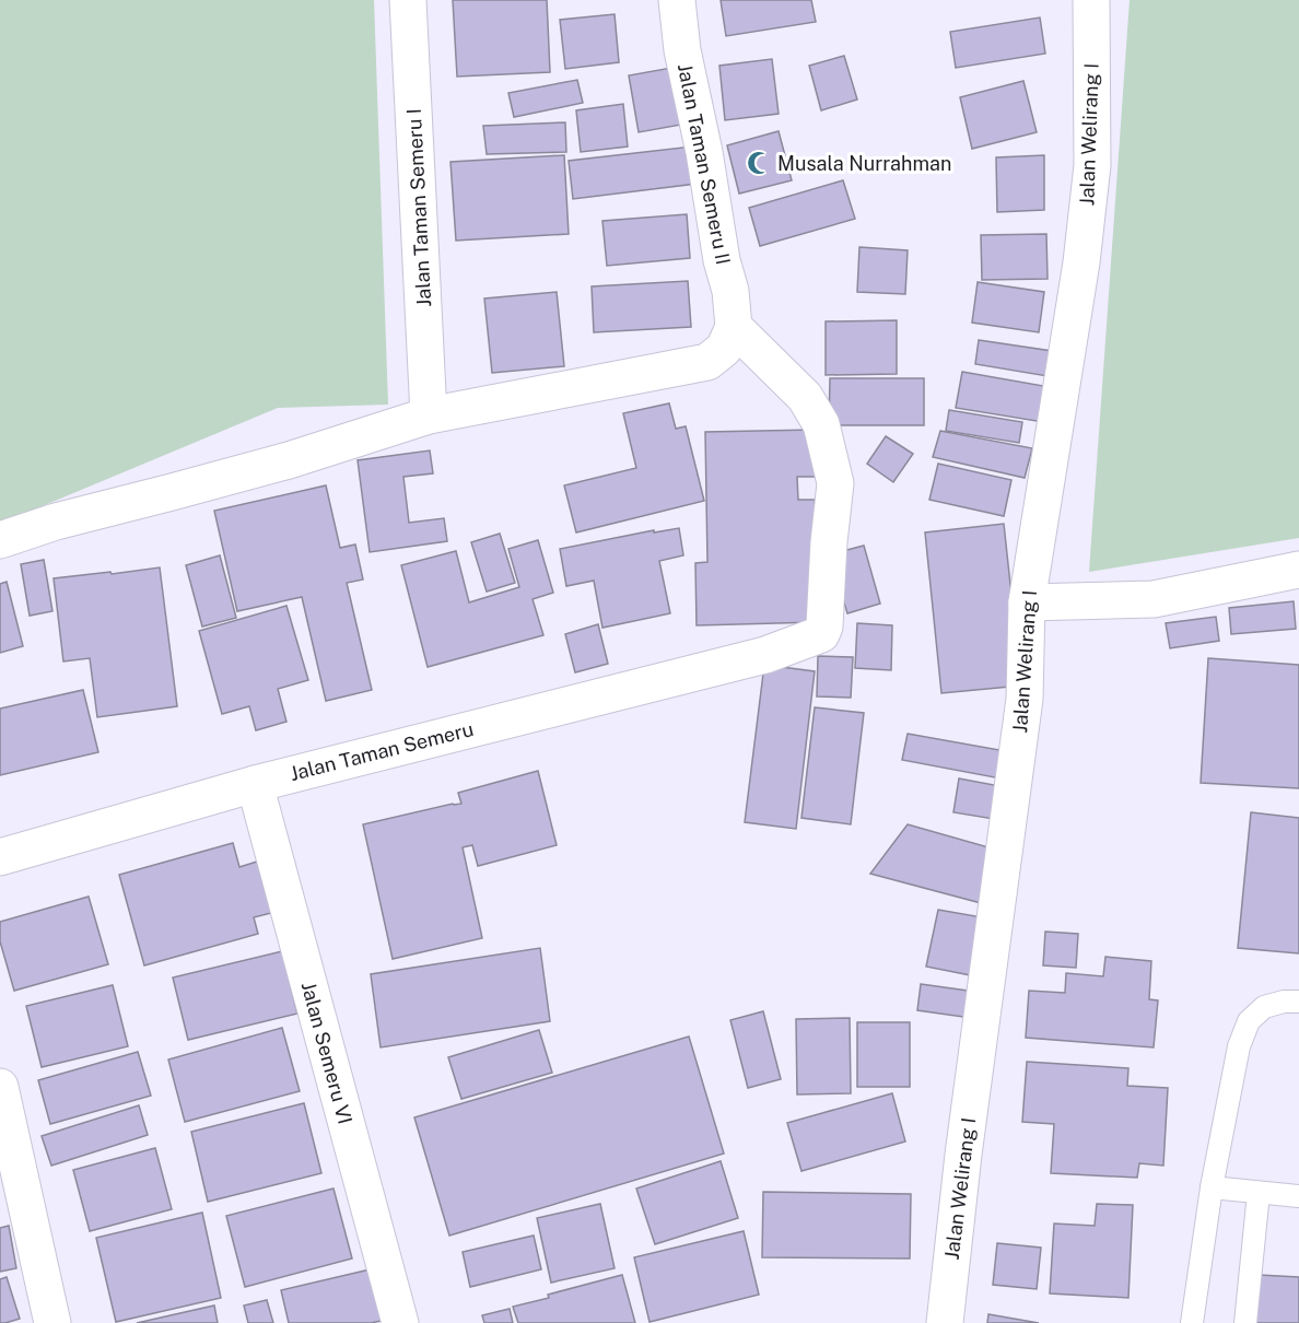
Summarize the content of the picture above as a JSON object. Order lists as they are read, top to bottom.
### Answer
{
  "streets": {
    "street": [
      "Jalan Welirang I",
      "Jalan Taman Semeru II",
      "Jalan Taman Semeru I",
      "Jalan Taman Semeru",
      "Jalan Semeru VI"
    ]
  },
  "crossings": [
    ["Jalan Taman Semeru II", "Jalan Taman Semeru"],
    ["Jalan Taman Semeru", "Jalan Semeru VI"]
  ],
  "places": {
    "mosque": ["Musala Nurrahman"]
  }
}
